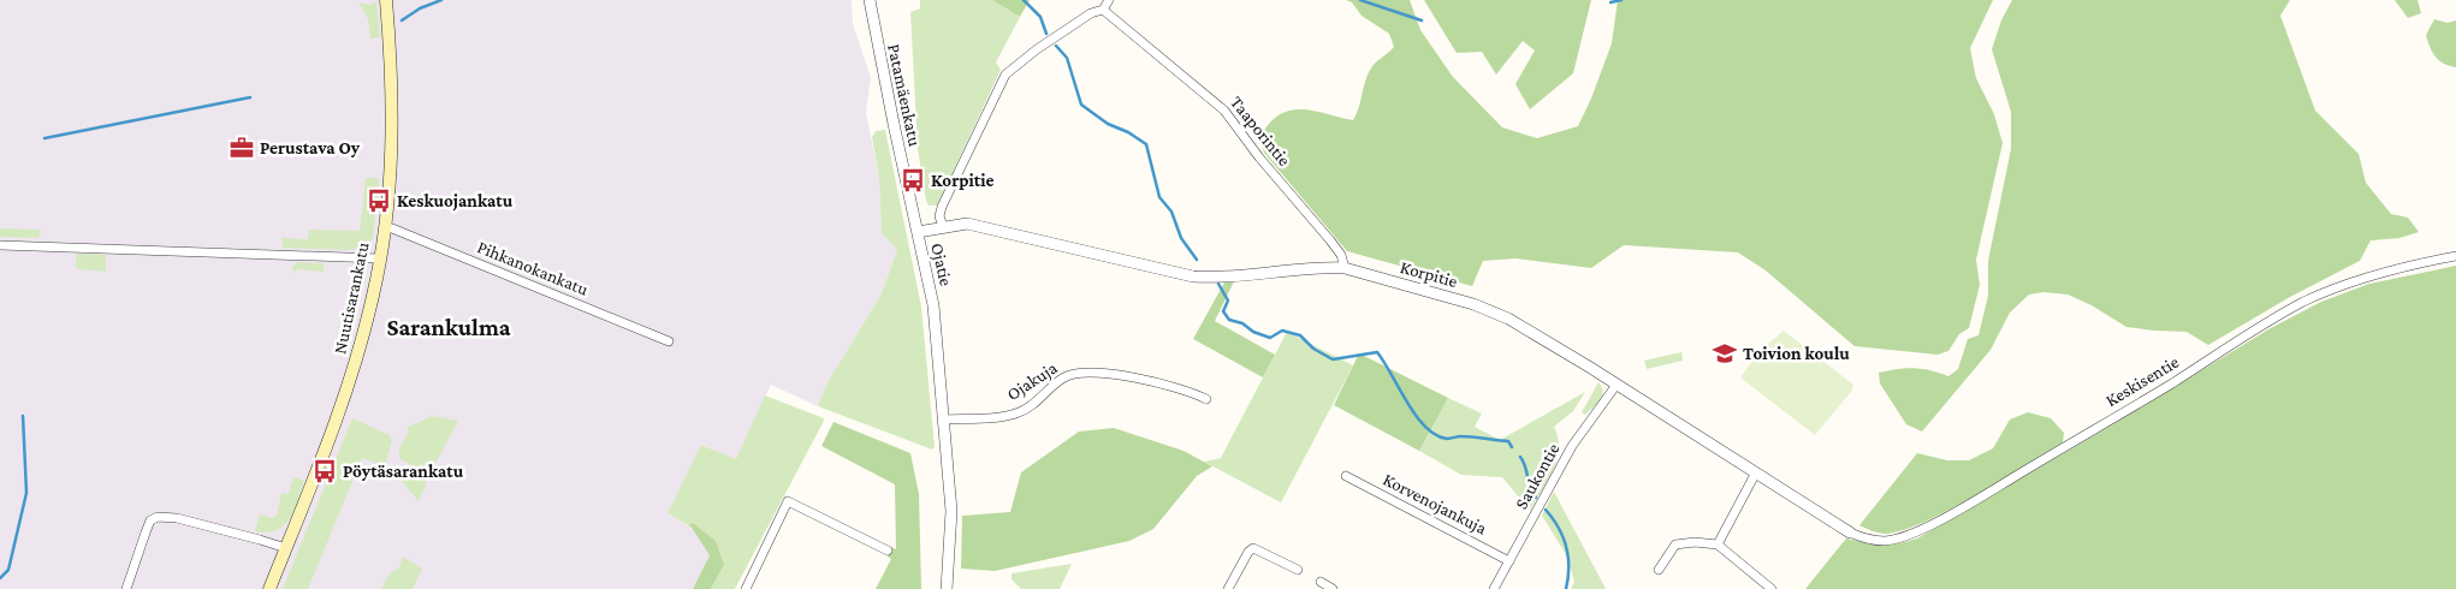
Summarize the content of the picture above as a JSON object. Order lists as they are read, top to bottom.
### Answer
{
  "streets": {
    "main road": ["Nuutisarankatu"],
    "street": [
      "Patamäenkatu",
      "Taaporintie",
      "Ojatie",
      "Pihkanokankatu",
      "Korpitie",
      "Ojakuja",
      "Keskisentie",
      "Saukontie",
      "Korvenojankuja"
    ]
  },
  "crossings": [
    ["Patamäenkatu", "Ojatie"],
    ["Taaporintie", "Ojatie"],
    ["Taaporintie", "Korpitie"],
    ["Ojatie", "Korpitie"],
    ["Ojatie", "Ojakuja"],
    ["Pihkanokankatu", "Nuutisarankatu"],
    ["Korpitie", "Keskisentie"],
    ["Korpitie", "Saukontie"],
    ["Saukontie", "Korvenojankuja"]
  ],
  "districts": ["Sarankulma"],
  "places": {
    "office": ["Perustava Oy"],
    "bus stop": ["Korpitie", "Keskuojankatu", "Pöytäsarankatu"],
    "school or university": ["Toivion koulu"]
  }
}
